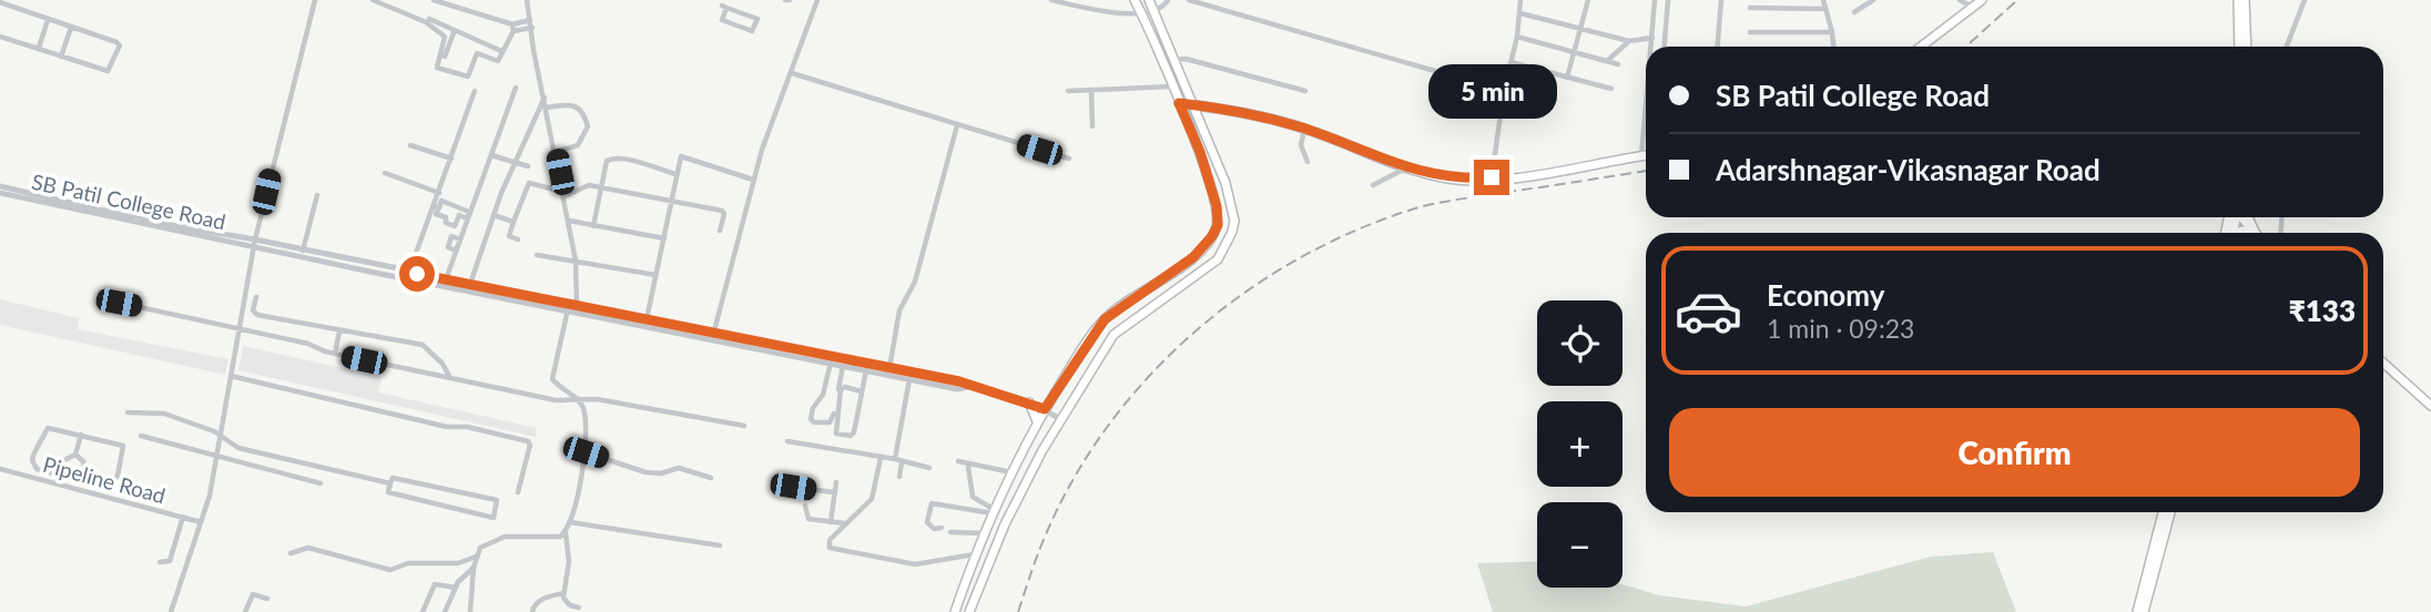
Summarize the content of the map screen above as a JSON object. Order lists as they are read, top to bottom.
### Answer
{
  "streets": {
    "street": ["SB Patil College Road", "Pipeline Road"]
  },
  "page": {
    "banner": ["SB Patil College Road", "Adarshnagar-Vikasnagar Road"],
    "bubble": "5 min",
    "list": [
      {
        "name": "Economy",
        "note": "1 min · 09:23",
        "value": "₹133"
      }
    ],
    "map_buttons": ["+", "−"],
    "buttons": "Confirm"
  }
}
